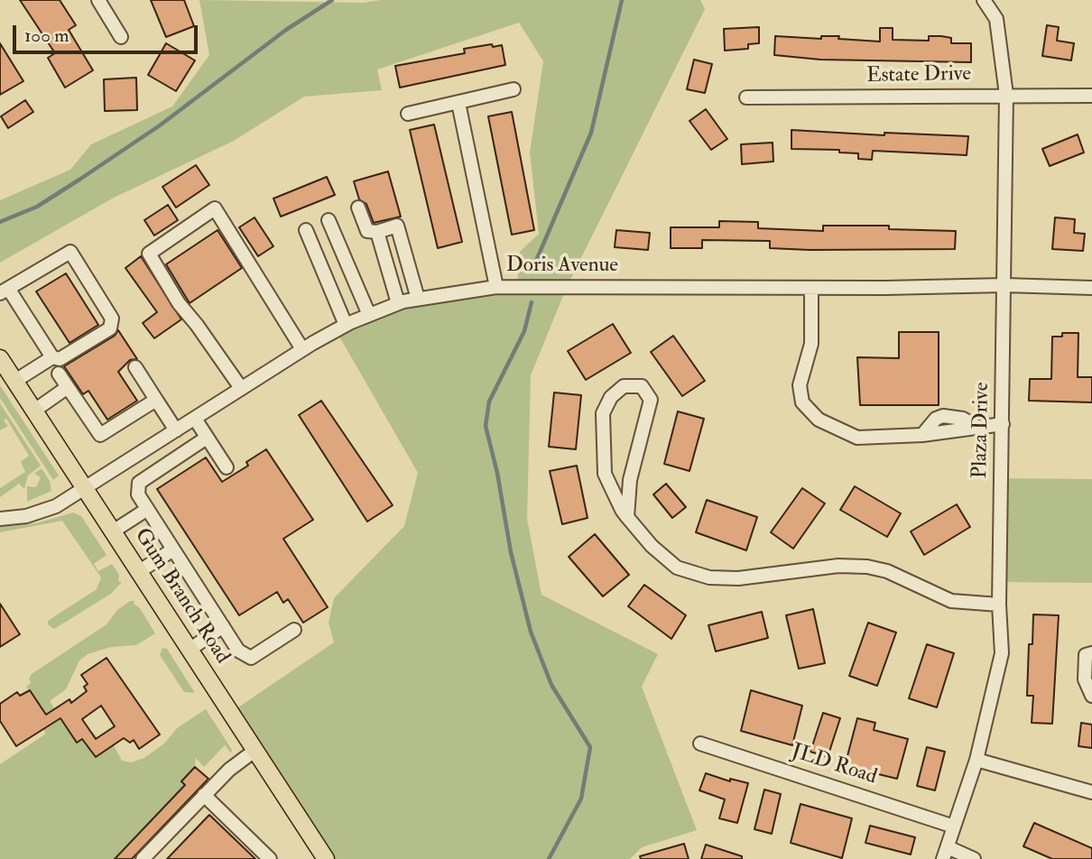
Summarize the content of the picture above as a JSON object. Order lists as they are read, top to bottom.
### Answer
{
  "streets": {
    "main road": ["Gum Branch Road"],
    "street": [
      "Estate Drive",
      "Doris Avenue",
      "Plaza Drive",
      "JLD Road"
    ]
  },
  "crossings": [
    ["Estate Drive", "Plaza Drive"],
    ["Doris Avenue", "Plaza Drive"],
    ["Doris Avenue", "Gum Branch Road"],
    ["Plaza Drive", "JLD Road"]
  ],
  "scale_bar": "100 m"
}
